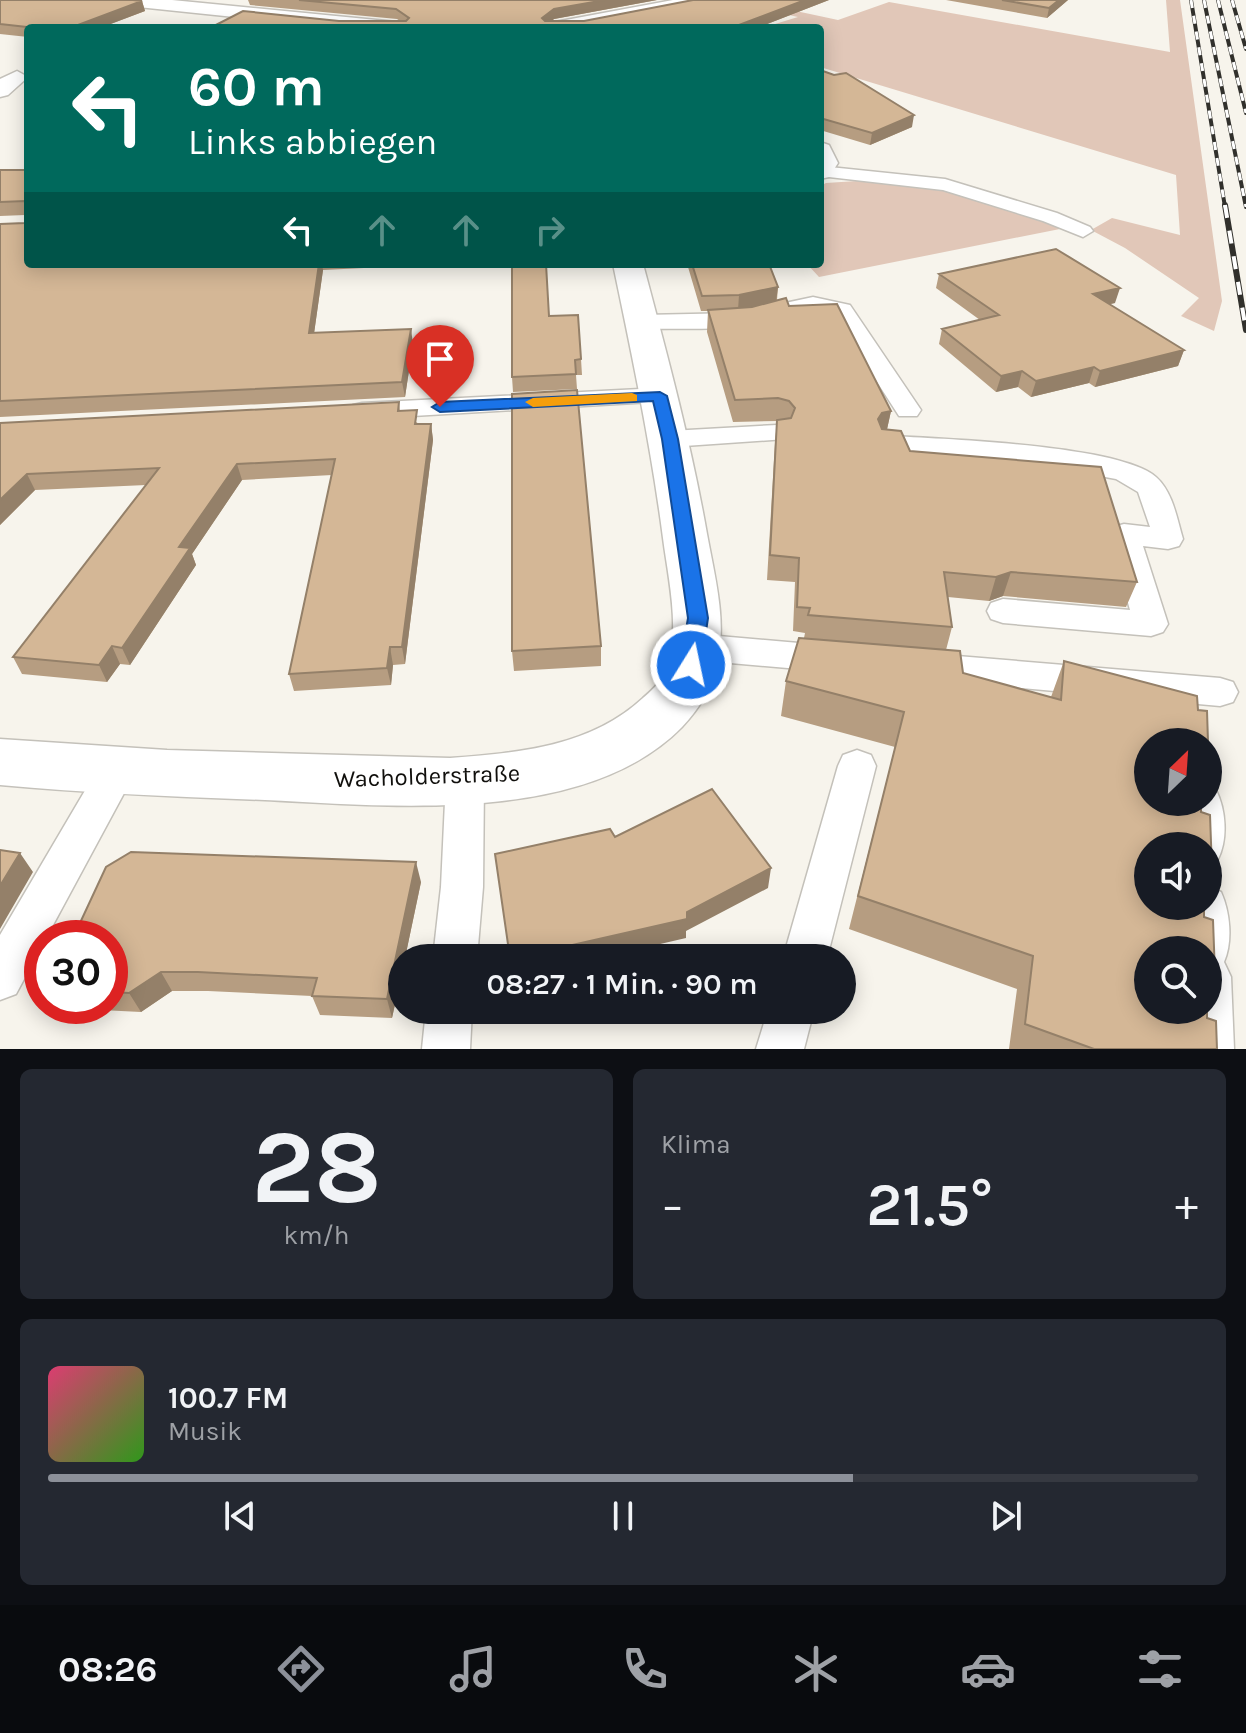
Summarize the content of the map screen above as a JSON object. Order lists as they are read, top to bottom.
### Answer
{
  "streets": {
    "street": ["Wacholderstraße"]
  },
  "north": "top right",
  "page": {
    "turn": ["60 m", "Links abbiegen"],
    "limit": "30",
    "trip": "08:27 · 1 Min. · 90 m",
    "tile": [
      ["28", "km/h"],
      "Klima"
    ],
    "heat": ["−", "21.5°", "+"],
    "song": ["100.7 FM", "Musik"],
    "tabs": "08:26"
  }
}
